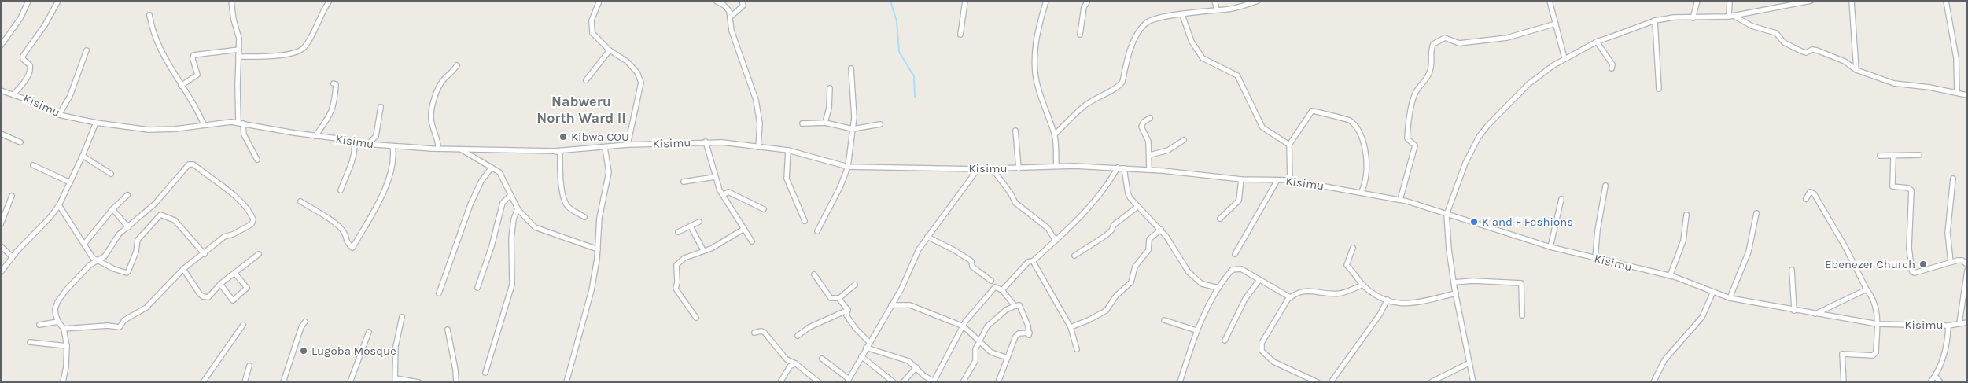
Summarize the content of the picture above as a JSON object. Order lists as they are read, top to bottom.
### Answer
{
  "streets": {
    "street": ["Kisimu"]
  },
  "districts": ["Nabweru North Ward II"],
  "places": [
    "Kibwa COU",
    "K and F Fashions",
    "Ebenezer Church",
    "Lugoba Mosque"
  ]
}
